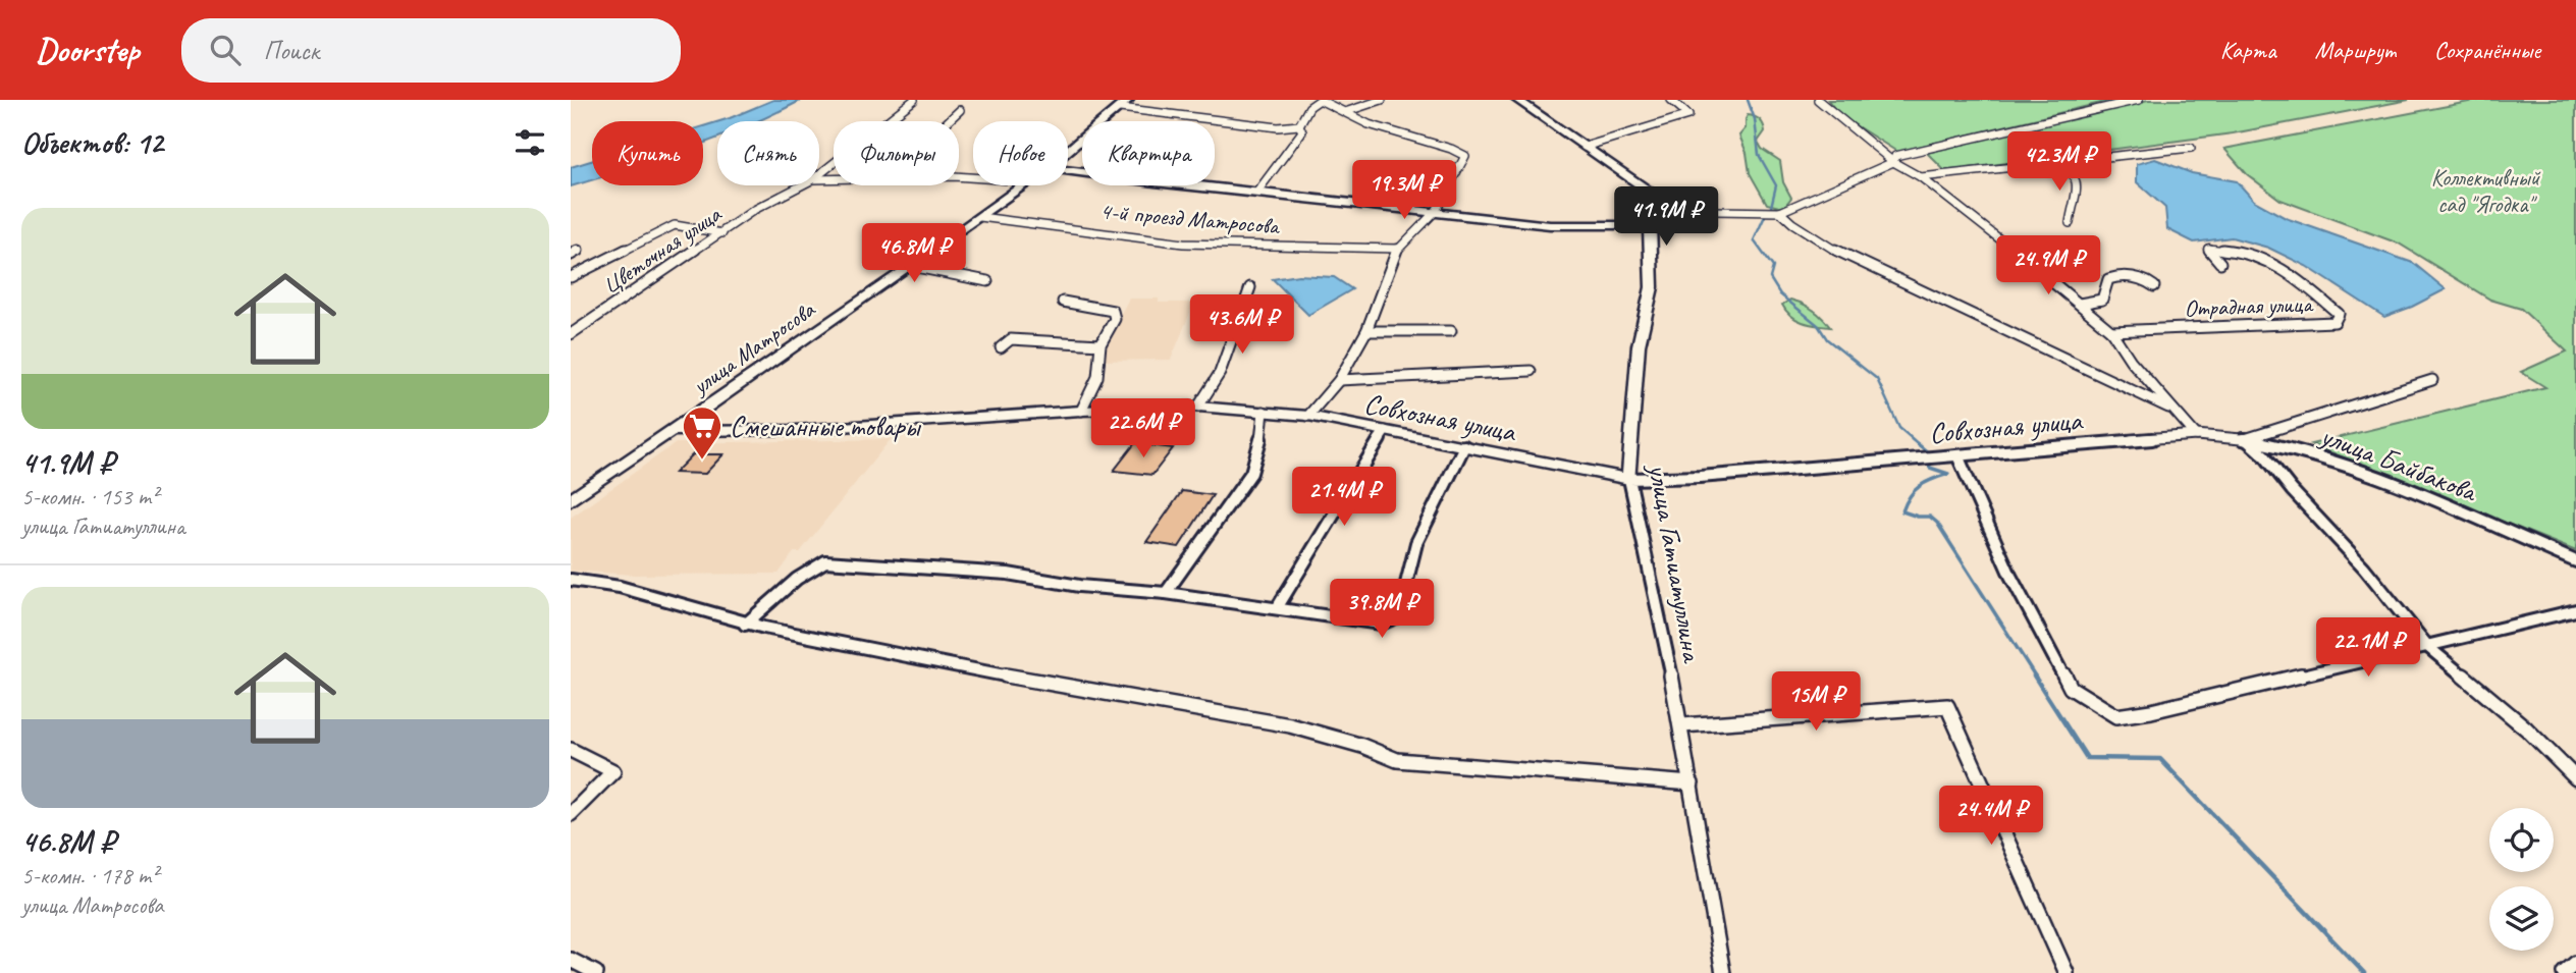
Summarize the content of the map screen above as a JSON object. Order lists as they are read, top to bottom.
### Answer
{
  "streets": {
    "street": [
      "4-й проезд Матросова",
      "Цветочная улица",
      "Отрадная улица",
      "улица Матросова",
      "Совхозная улица",
      "улица Байбакова",
      "улица Гатиатуллина"
    ]
  },
  "crossings": [
    ["4-й проезд Матросова", "улица Матросова"],
    ["4-й проезд Матросова", "улица Гатиатуллина"],
    ["улица Матросова", "Совхозная улица"],
    ["Совхозная улица", "улица Байбакова"],
    ["Совхозная улица", "улица Гатиатуллина"]
  ],
  "parks": ["Коллективный сад \"Ягодка\""],
  "places": {
    "supermarket": ["Смешанные товары"]
  },
  "page": {
    "header": "Doorstep",
    "search": "Поиск",
    "nav": ["Карта", "Маршрут", "Сохранённые"],
    "heading": "Объектов: 12",
    "chip": [
      "Купить",
      "Снять",
      "Фильтры",
      "Новое",
      "Квартира"
    ],
    "price": [
      "42.3M ₽",
      "19.3M ₽",
      "41.9M ₽",
      "46.8M ₽",
      "24.9M ₽",
      "43.6M ₽",
      "22.6M ₽",
      "21.4M ₽",
      "39.8M ₽",
      "22.1M ₽",
      "15M ₽",
      "24.4M ₽"
    ],
    "list": [
      {
        "name": "41.9M ₽",
        "note": "5-комн. · 153 m² · улица Гатиатуллина"
      },
      {
        "name": "46.8M ₽",
        "note": "5-комн. · 178 m² · улица Матросова"
      }
    ]
  }
}
